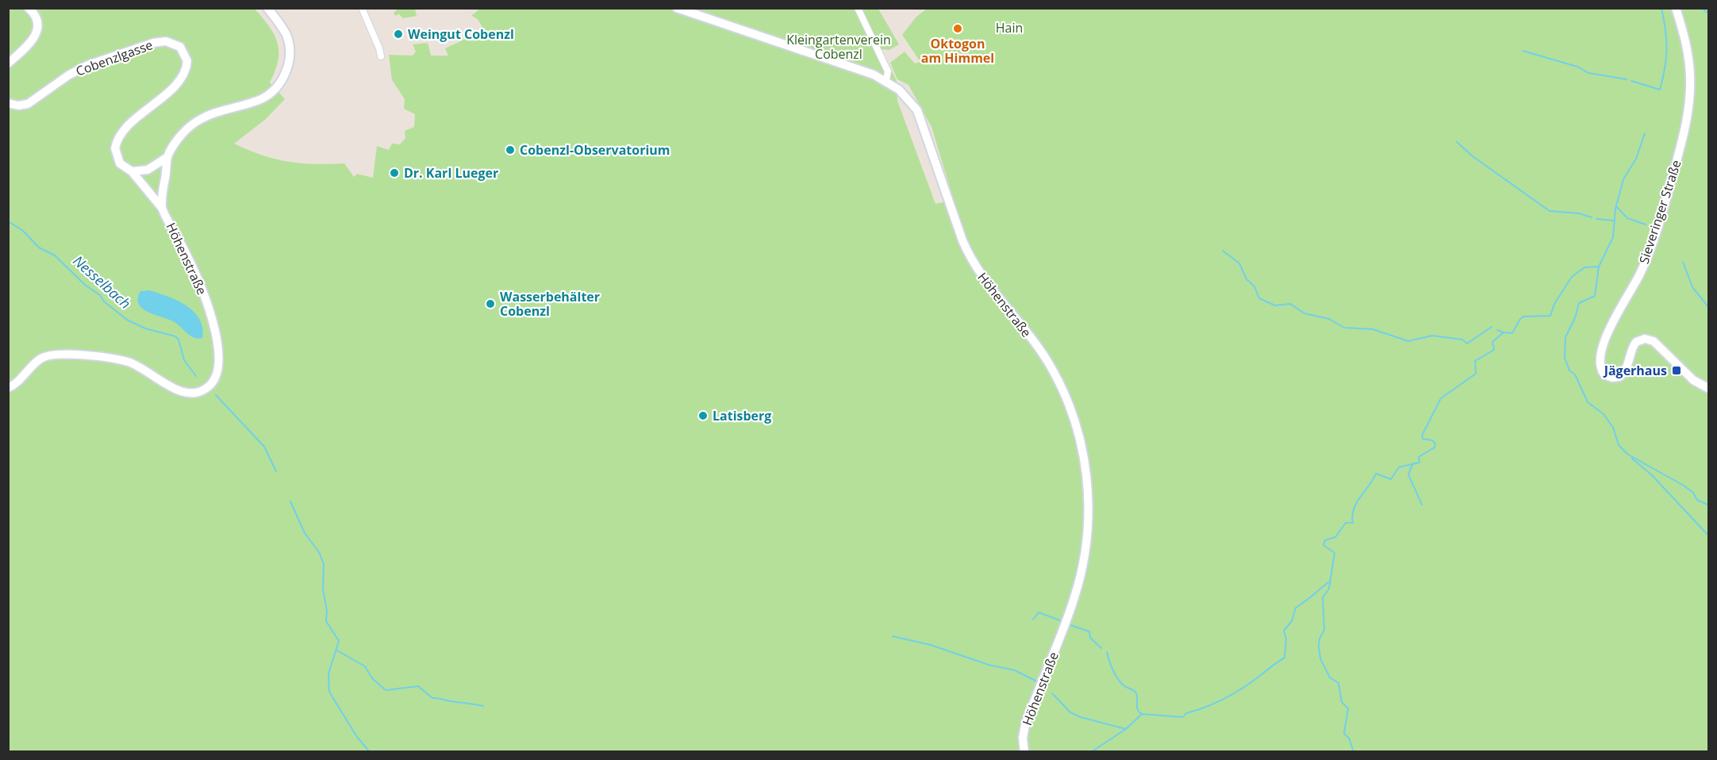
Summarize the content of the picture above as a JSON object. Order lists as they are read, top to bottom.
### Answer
{
  "streets": {
    "street": ["Cobenzlgasse", "Sieveringer Straße", "Höhenstraße"]
  },
  "crossings": [
    ["Cobenzlgasse", "Höhenstraße"]
  ],
  "water": ["Nesselbach"],
  "parks": ["Hain", "Kleingartenverein Cobenzl"],
  "places": {
    "other": [
      "Oktogon am Himmel",
      "Weingut Cobenzl",
      "Cobenzl-Observatorium",
      "Dr. Karl Lueger",
      "Wasserbehälter Cobenzl",
      "Latisberg"
    ],
    "transit": ["Jägerhaus"]
  }
}
